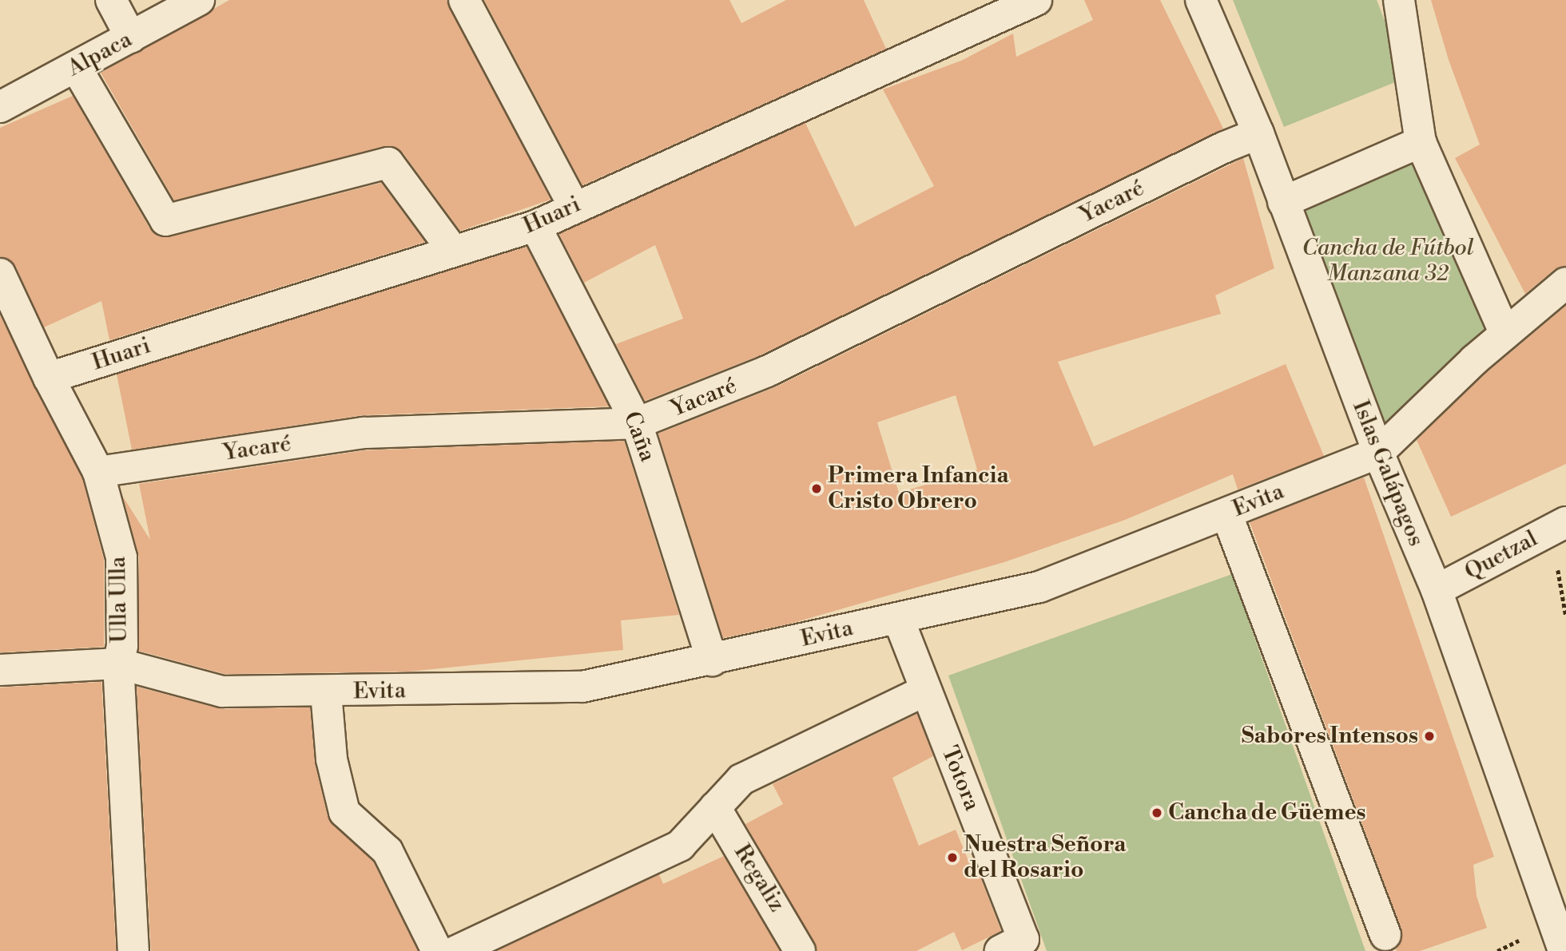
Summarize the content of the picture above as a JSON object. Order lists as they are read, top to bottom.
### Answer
{
  "streets": {
    "street": [
      "Alpaca",
      "Yacaré",
      "Huari",
      "Caña",
      "Islas Galápagos",
      "Evita",
      "Quetzal",
      "Ulla Ulla",
      "Totora",
      "Regaliz"
    ]
  },
  "crossings": [
    ["Yacaré", "Caña"],
    ["Yacaré", "Islas Galápagos"],
    ["Yacaré", "Ulla Ulla"],
    ["Huari", "Caña"],
    ["Huari", "Ulla Ulla"],
    ["Caña", "Evita"],
    ["Islas Galápagos", "Evita"],
    ["Islas Galápagos", "Quetzal"],
    ["Evita", "Ulla Ulla"],
    ["Evita", "Totora"]
  ],
  "parks": ["Cancha de Fútbol Manzana 32"],
  "places": [
    "Primera Infancia Cristo Obrero",
    "Sabores Intensos",
    "Cancha de Güemes",
    "Nuestra Señora del Rosario"
  ]
}
